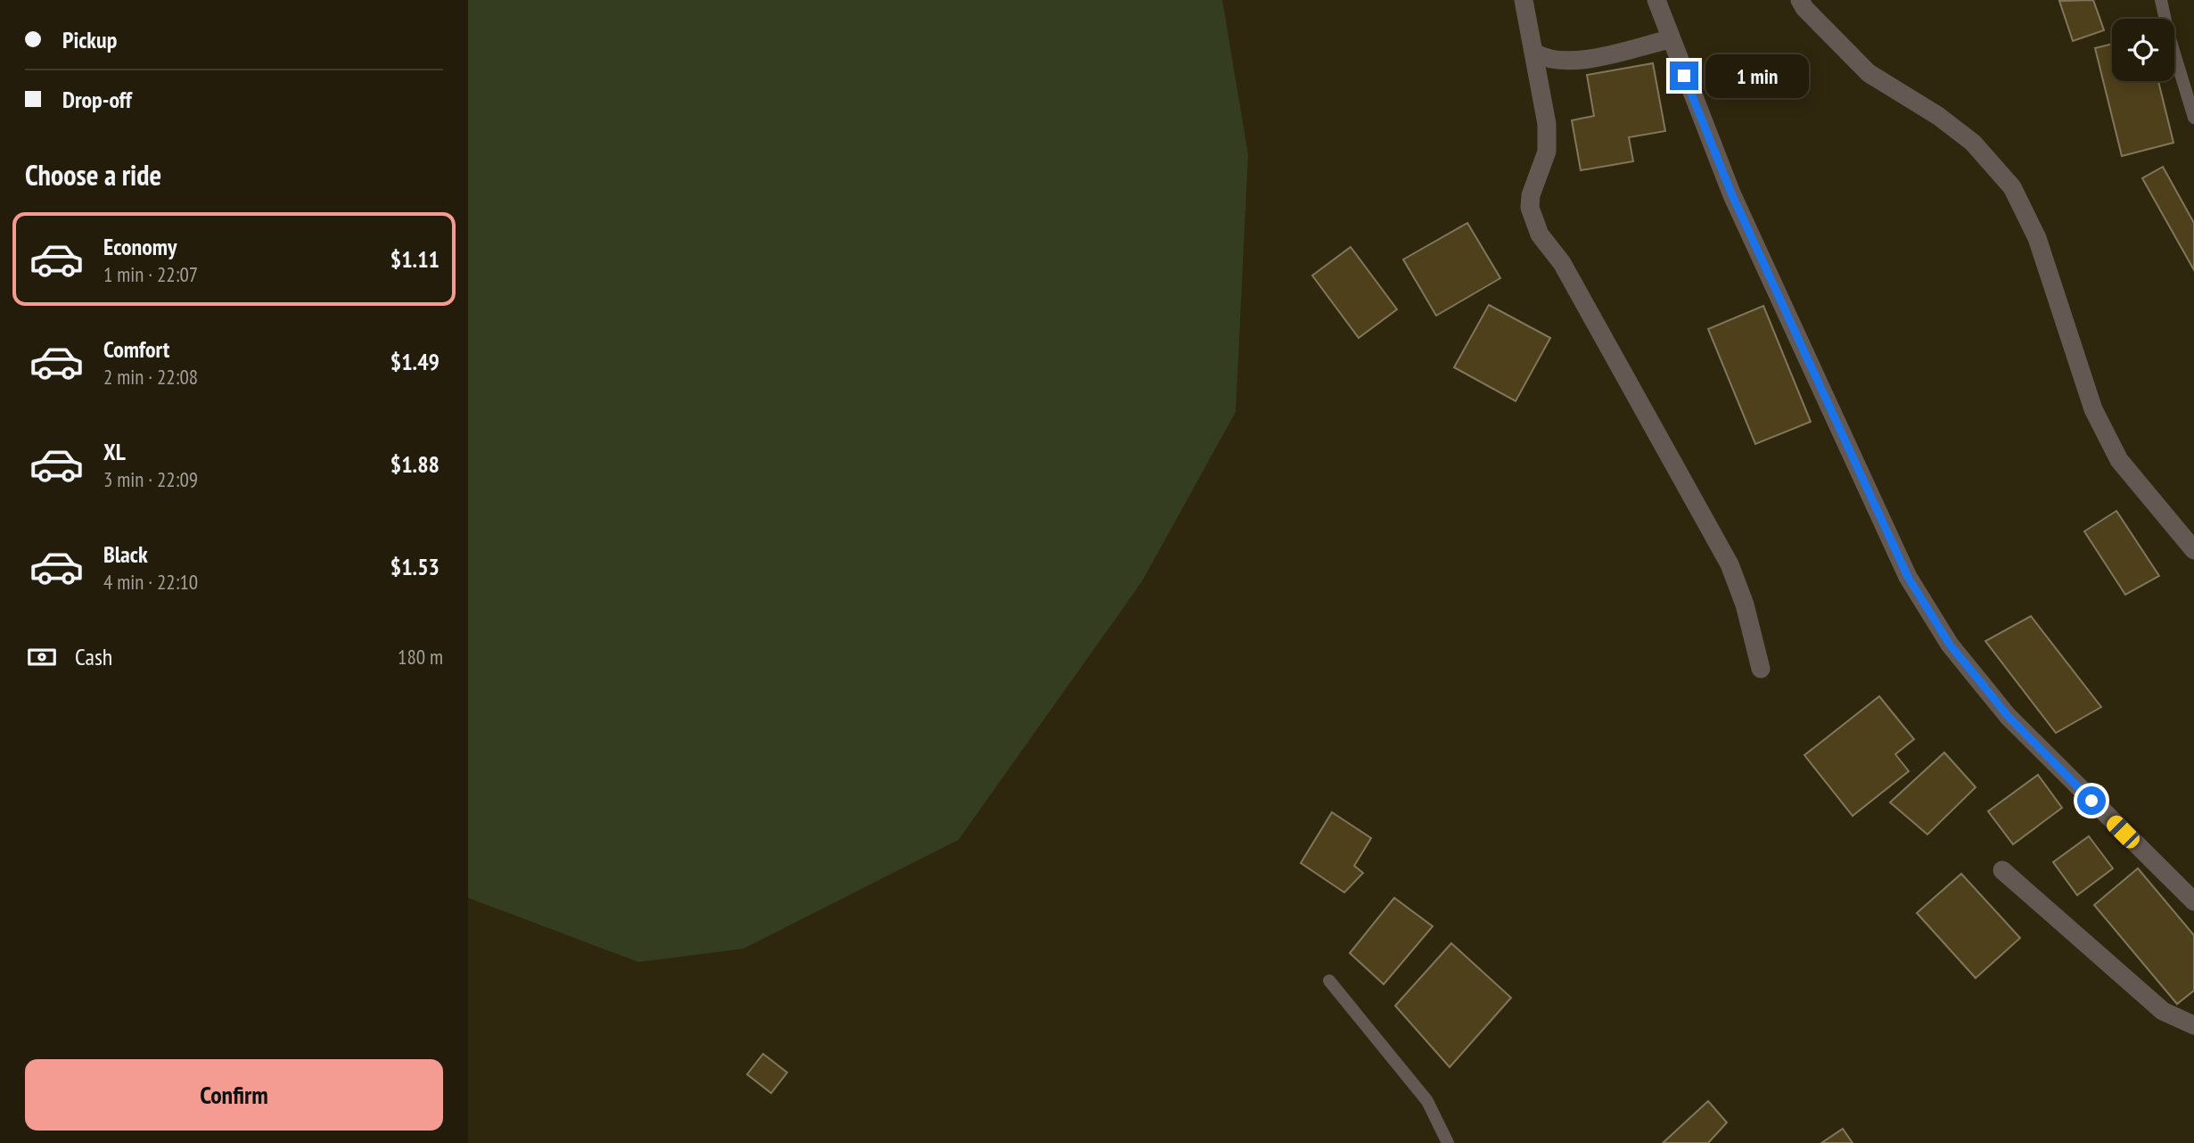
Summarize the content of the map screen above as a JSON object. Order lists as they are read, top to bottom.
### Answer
{
  "page": {
    "banner": ["Pickup", "Drop-off"],
    "bubble": "1 min",
    "heading": "Choose a ride",
    "list": [
      {
        "name": "Economy",
        "note": "1 min · 22:07",
        "value": "$1.11"
      },
      {
        "name": "Comfort",
        "note": "2 min · 22:08",
        "value": "$1.49"
      },
      {
        "name": "XL",
        "note": "3 min · 22:09",
        "value": "$1.88"
      },
      {
        "name": "Black",
        "note": "4 min · 22:10",
        "value": "$1.53"
      }
    ],
    "pay": ["Cash", "180 m"],
    "buttons": "Confirm"
  }
}
